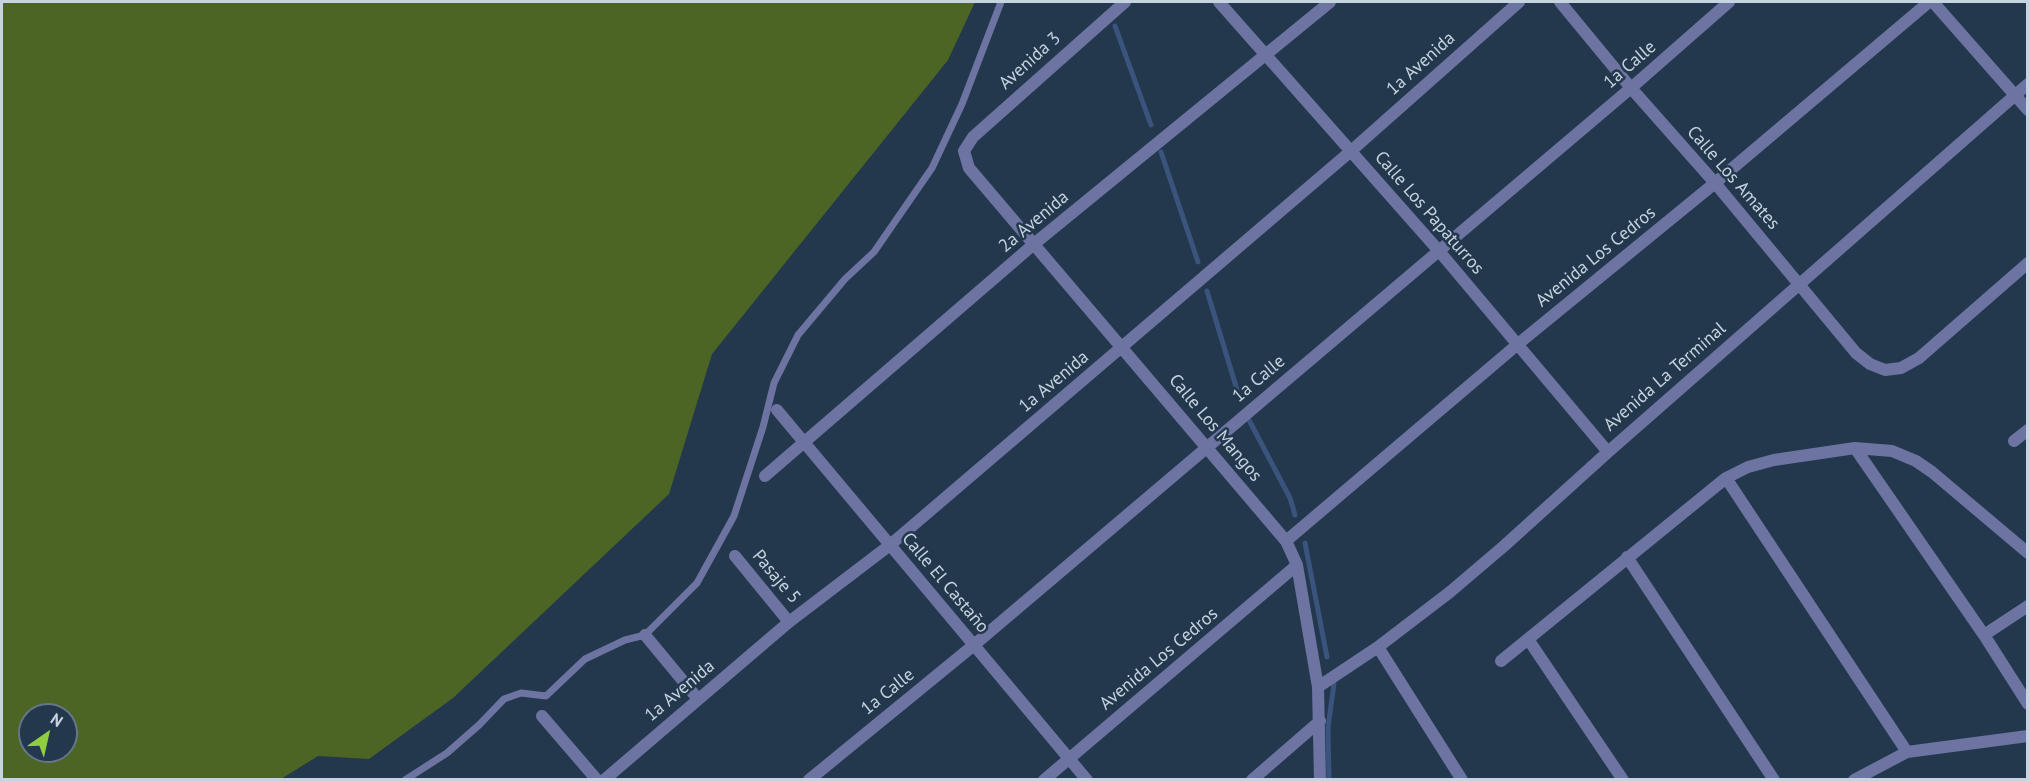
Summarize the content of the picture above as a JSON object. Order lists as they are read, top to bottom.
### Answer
{
  "streets": {
    "street": [
      "Avenida 3",
      "1a Avenida",
      "1a Calle",
      "Calle Los Amates",
      "Calle Los Papaturros",
      "2a Avenida",
      "Avenida Los Cedros",
      "Avenida La Terminal",
      "Calle Los Mangos",
      "Pasaje 5",
      "Calle El Castaño"
    ]
  },
  "crossings": [
    ["Avenida 3", "Calle Los Mangos"],
    ["1a Avenida", "Calle Los Papaturros"],
    ["1a Avenida", "Calle Los Mangos"],
    ["1a Avenida", "Pasaje 5"],
    ["1a Avenida", "Calle El Castaño"],
    ["1a Calle", "Calle Los Amates"],
    ["1a Calle", "Calle Los Papaturros"],
    ["1a Calle", "Calle Los Mangos"],
    ["1a Calle", "Calle El Castaño"],
    ["Calle Los Amates", "Avenida Los Cedros"],
    ["Calle Los Amates", "Avenida La Terminal"],
    ["Calle Los Papaturros", "2a Avenida"],
    ["Calle Los Papaturros", "Avenida Los Cedros"],
    ["Calle Los Papaturros", "Avenida La Terminal"],
    ["2a Avenida", "Calle Los Mangos"],
    ["2a Avenida", "Calle El Castaño"],
    ["Avenida Los Cedros", "Calle Los Mangos"],
    ["Avenida Los Cedros", "Calle El Castaño"],
    ["Avenida La Terminal", "Calle Los Mangos"]
  ],
  "north": "top right"
}
